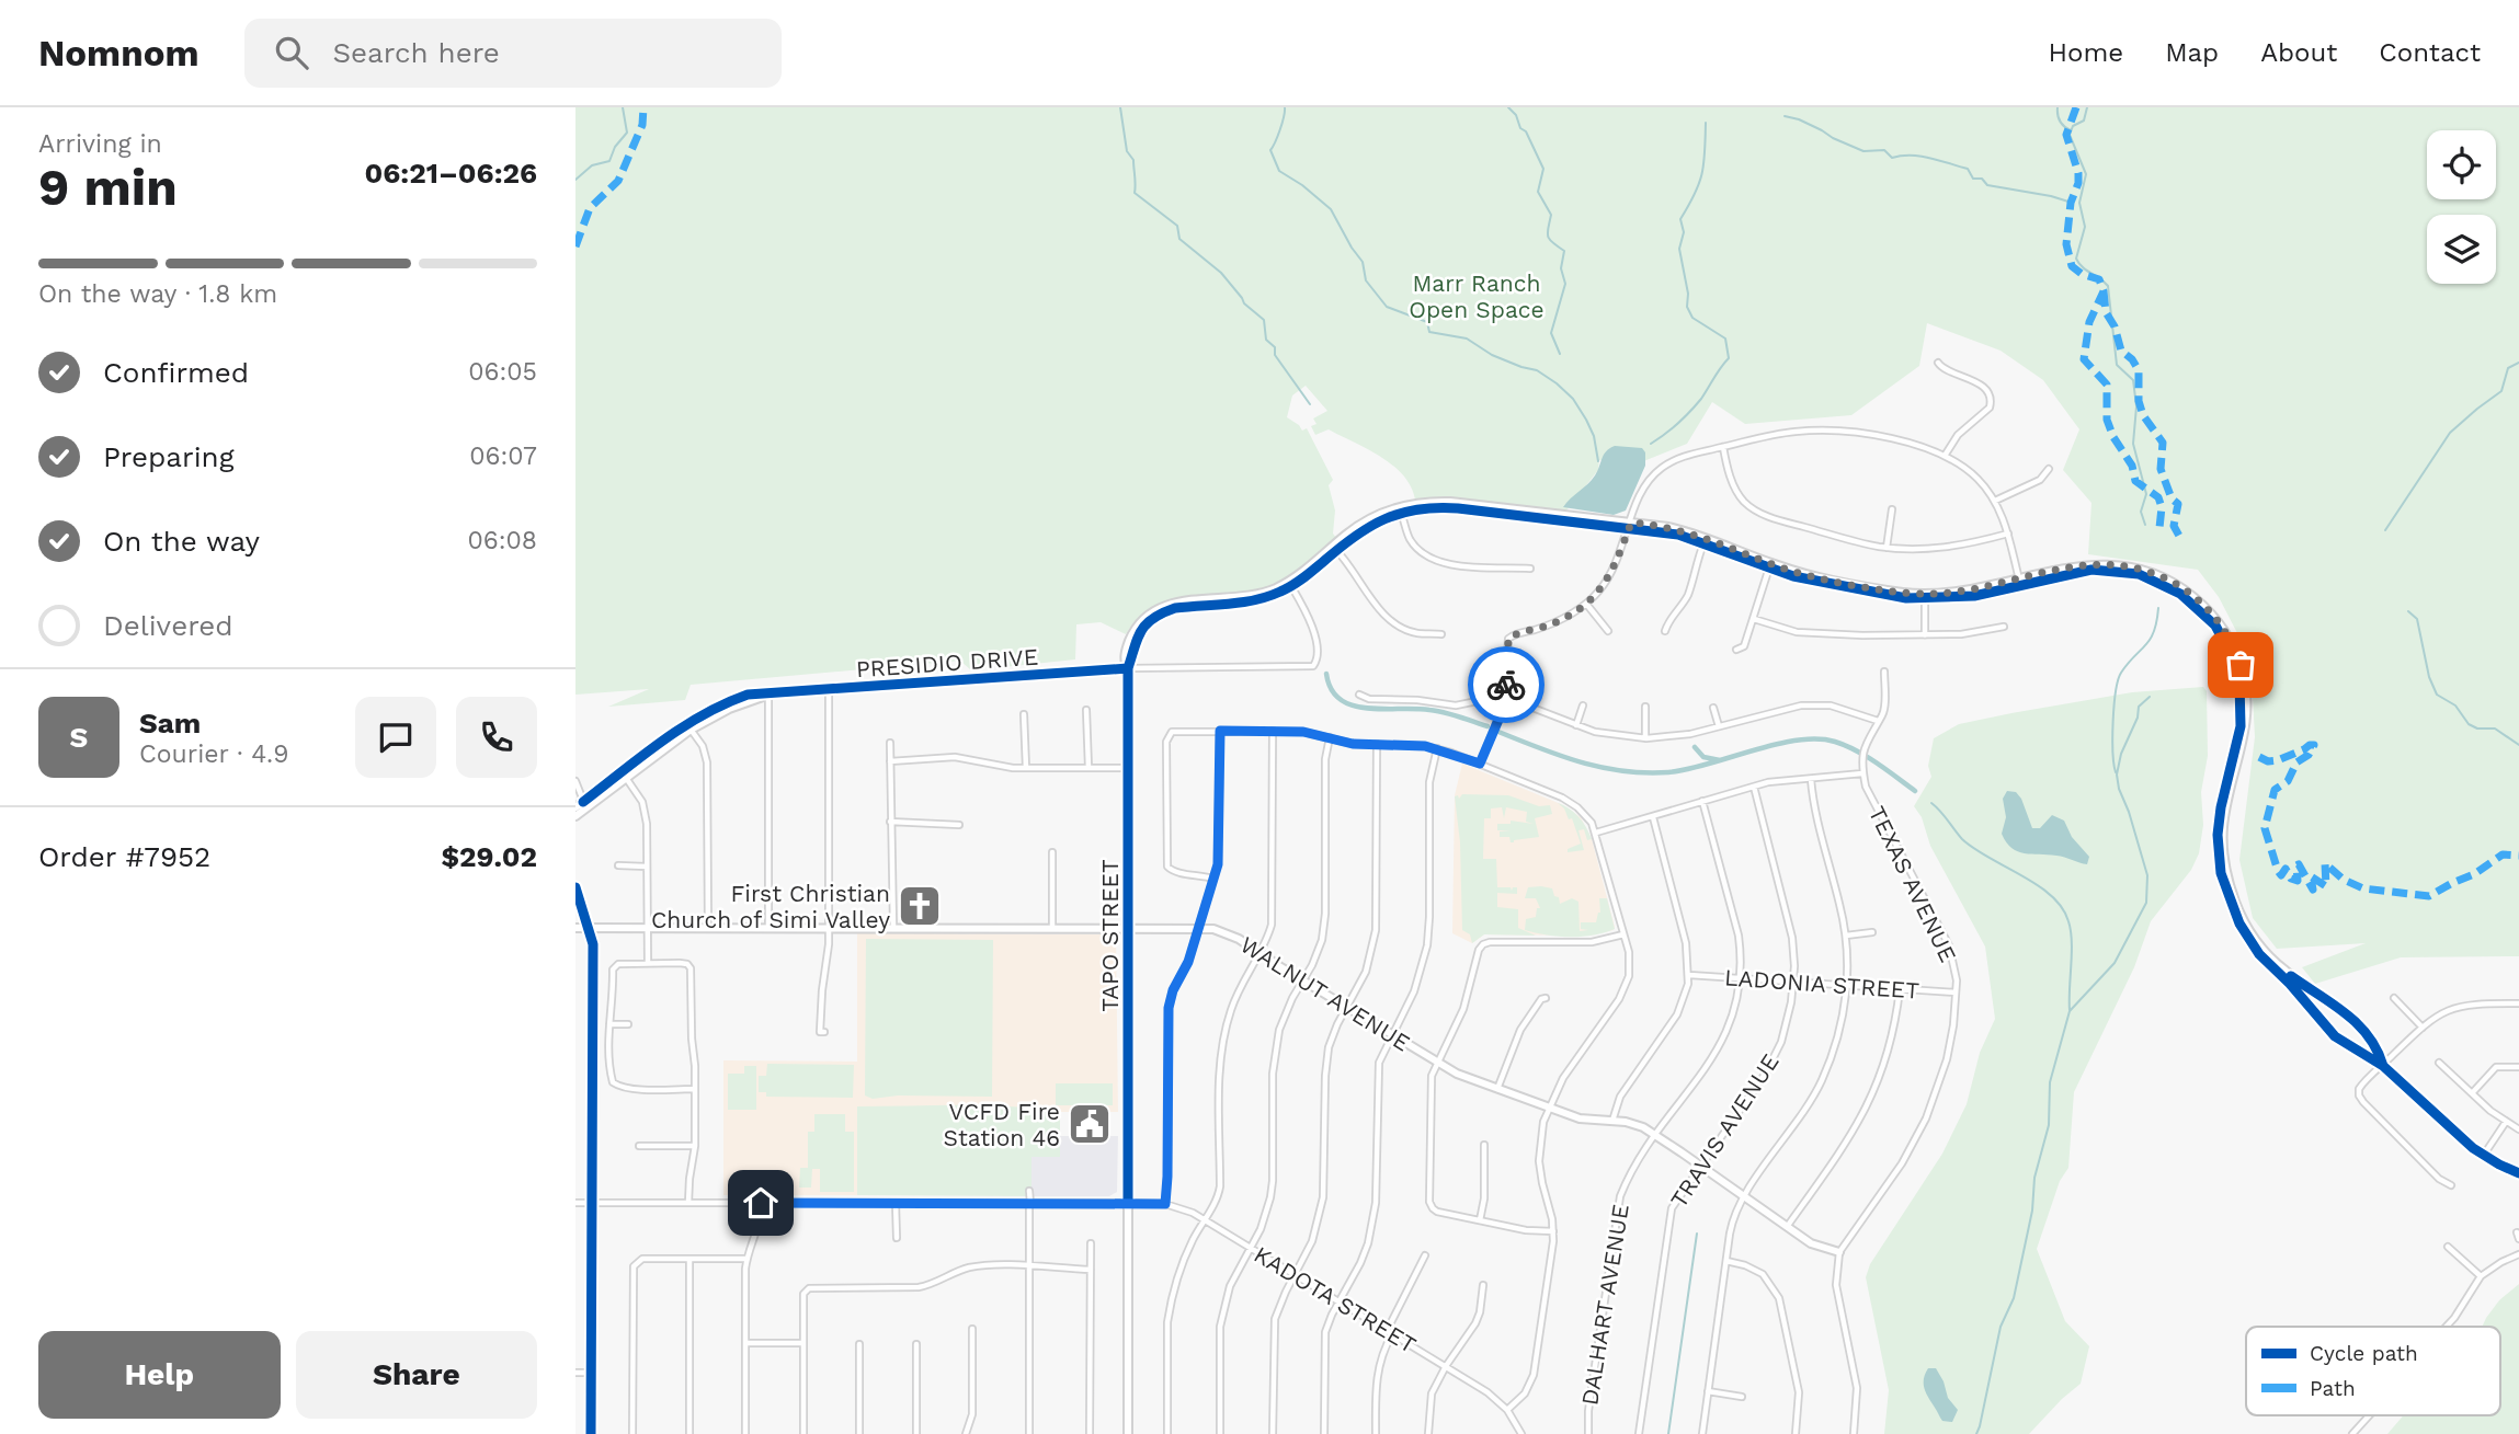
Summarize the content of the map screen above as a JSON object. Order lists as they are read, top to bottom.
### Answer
{
  "streets": {
    "street": [
      "PRESIDIO DRIVE",
      "TEXAS AVENUE",
      "TAPO STREET",
      "LADONIA STREET",
      "WALNUT AVENUE",
      "TRAVIS AVENUE",
      "KADOTA STREET",
      "DALHART AVENUE"
    ]
  },
  "crossings": [
    ["PRESIDIO DRIVE", "TAPO STREET"],
    ["TEXAS AVENUE", "LADONIA STREET"],
    ["TEXAS AVENUE", "WALNUT AVENUE"],
    ["TAPO STREET", "WALNUT AVENUE"],
    ["TAPO STREET", "KADOTA STREET"],
    ["LADONIA STREET", "TRAVIS AVENUE"],
    ["LADONIA STREET", "DALHART AVENUE"],
    ["WALNUT AVENUE", "TRAVIS AVENUE"],
    ["WALNUT AVENUE", "DALHART AVENUE"]
  ],
  "parks": ["Marr Ranch Open Space"],
  "places": {
    "church": ["First Christian Church of Simi Valley"],
    "public building": ["VCFD Fire Station 46"]
  },
  "legend": ["Cycle path", "Path"],
  "page": {
    "header": "Nomnom",
    "search": "Search here",
    "nav": [
      "Home",
      "Map",
      "About",
      "Contact"
    ],
    "heading": ["9 min", "Arriving in", "06:21–06:26"],
    "panel": [
      "Sam",
      "Courier · 4.9",
      "Order #7952",
      "$29.02"
    ],
    "bar": "On the way · 1.8 km",
    "list": [
      ["Confirmed", "06:05"],
      ["Preparing", "06:07"],
      ["On the way", "06:08"],
      "Delivered"
    ],
    "round": "S",
    "buttons": ["Help", "Share"]
  }
}
